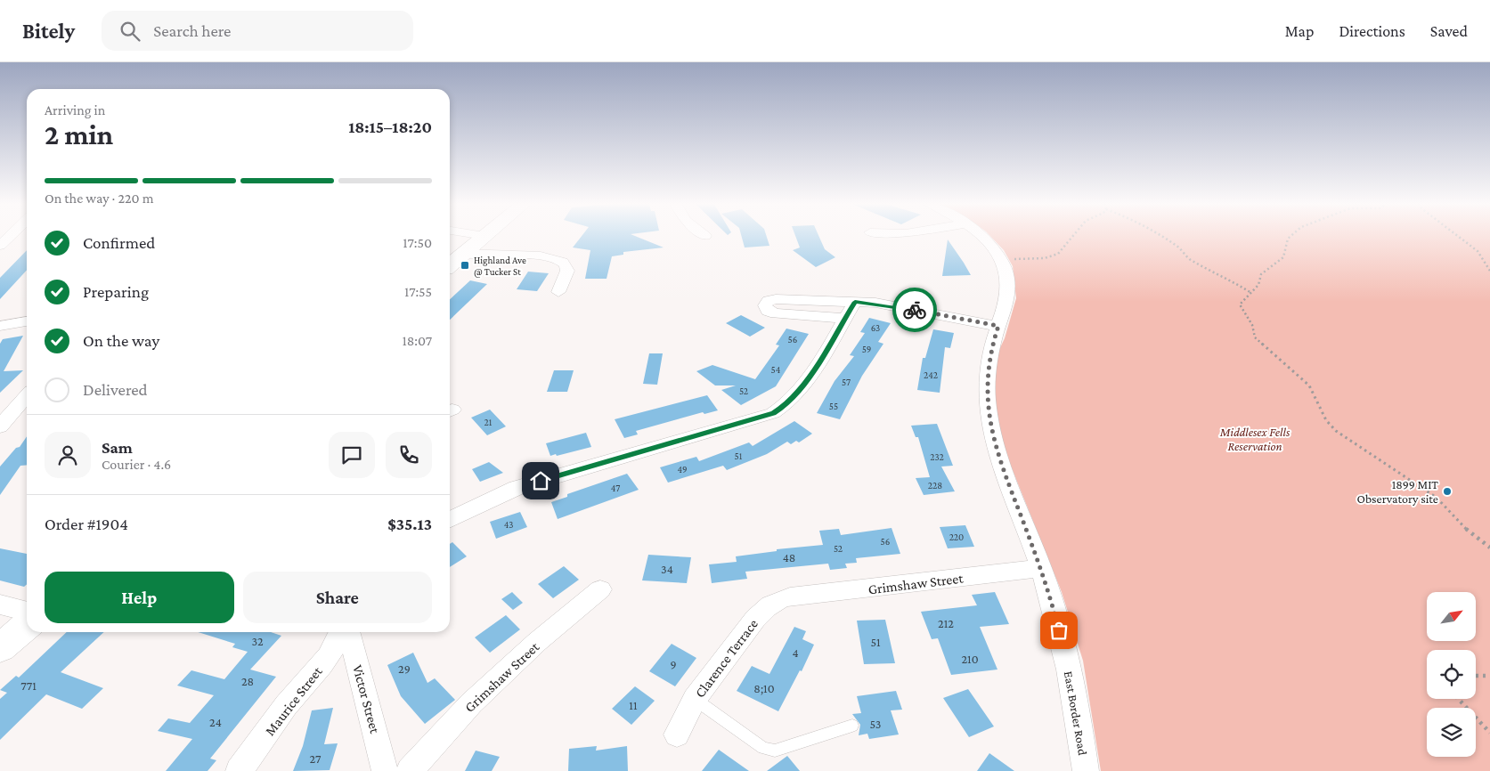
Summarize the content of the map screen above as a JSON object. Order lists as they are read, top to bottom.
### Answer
{
  "streets": {
    "street": [
      "Grimshaw Street",
      "Clarence Terrace",
      "Victor Street",
      "Maurice Street",
      "East Border Road"
    ]
  },
  "crossings": [
    ["Grimshaw Street", "Clarence Terrace"],
    ["Grimshaw Street", "East Border Road"]
  ],
  "parks": ["Middlesex Fells Reservation"],
  "places": {
    "transit": ["Highland Ave @ Tucker St"],
    "other": ["1899 MIT Observatory site"]
  },
  "house_numbers": [
    "63",
    "56",
    "59",
    "54",
    "242",
    "57",
    "52",
    "55",
    "21",
    "51",
    "232",
    "49",
    "228",
    "47",
    "43",
    "220",
    "56",
    "52",
    "48",
    "34",
    "212",
    "32",
    "51",
    "4",
    "210",
    "9",
    "29",
    "28",
    "771",
    "8;10",
    "11",
    "24",
    "53",
    "27"
  ],
  "north": "top right",
  "page": {
    "header": "Bitely",
    "search": "Search here",
    "nav": ["Map", "Directions", "Saved"],
    "heading": ["2 min", "Arriving in", "18:15–18:20"],
    "panel": [
      "Sam",
      "Courier · 4.6",
      "Order #1904",
      "$35.13"
    ],
    "bar": "On the way · 220 m",
    "list": [
      ["Confirmed", "17:50"],
      ["Preparing", "17:55"],
      ["On the way", "18:07"],
      "Delivered"
    ],
    "buttons": ["Help", "Share"]
  }
}
